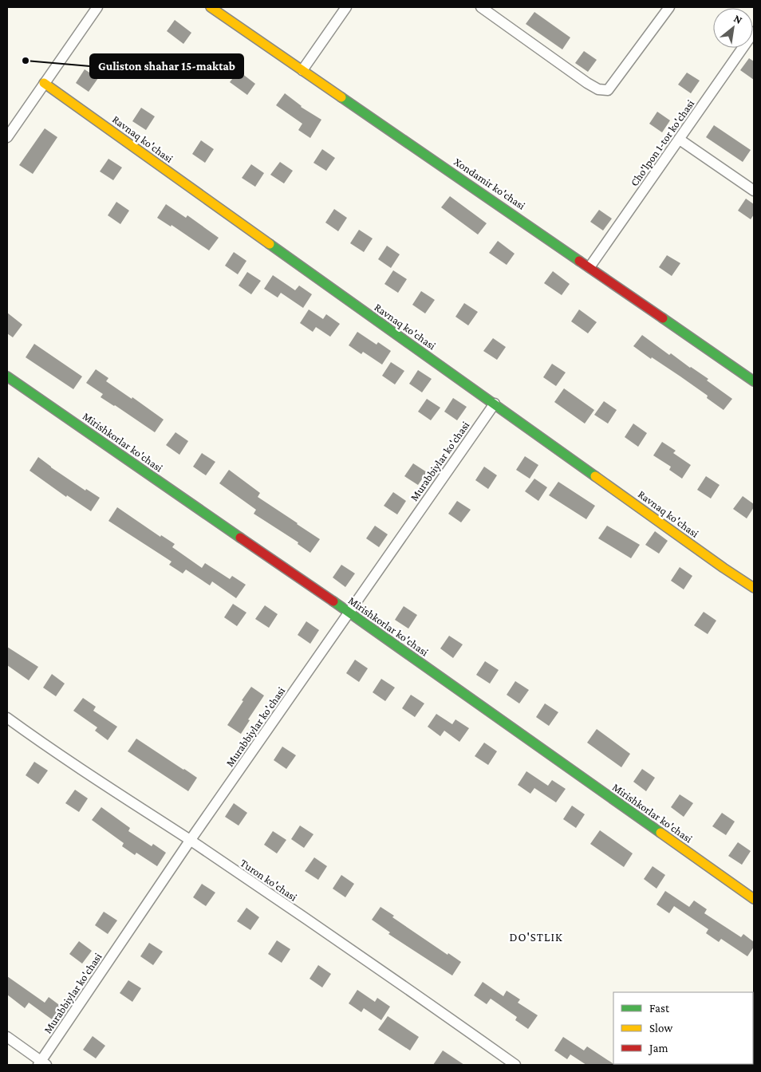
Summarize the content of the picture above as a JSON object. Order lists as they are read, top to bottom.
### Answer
{
  "streets": {
    "street": [
      "Ravnaq ko'chasi",
      "Cho'lpon 1-tor ko'chasi",
      "Xondamir ko'chasi",
      "Mirishkorlar ko'chasi",
      "Murabbiylar ko'chasi",
      "Turon ko'chasi"
    ]
  },
  "crossings": [
    ["Ravnaq ko'chasi", "Murabbiylar ko'chasi"],
    ["Cho'lpon 1-tor ko'chasi", "Xondamir ko'chasi"],
    ["Mirishkorlar ko'chasi", "Murabbiylar ko'chasi"],
    ["Murabbiylar ko'chasi", "Turon ko'chasi"]
  ],
  "districts": ["DO'STLIK"],
  "places": ["Guliston shahar 15-maktab"],
  "legend": ["Fast", "Slow", "Jam"],
  "north": "top right"
}
